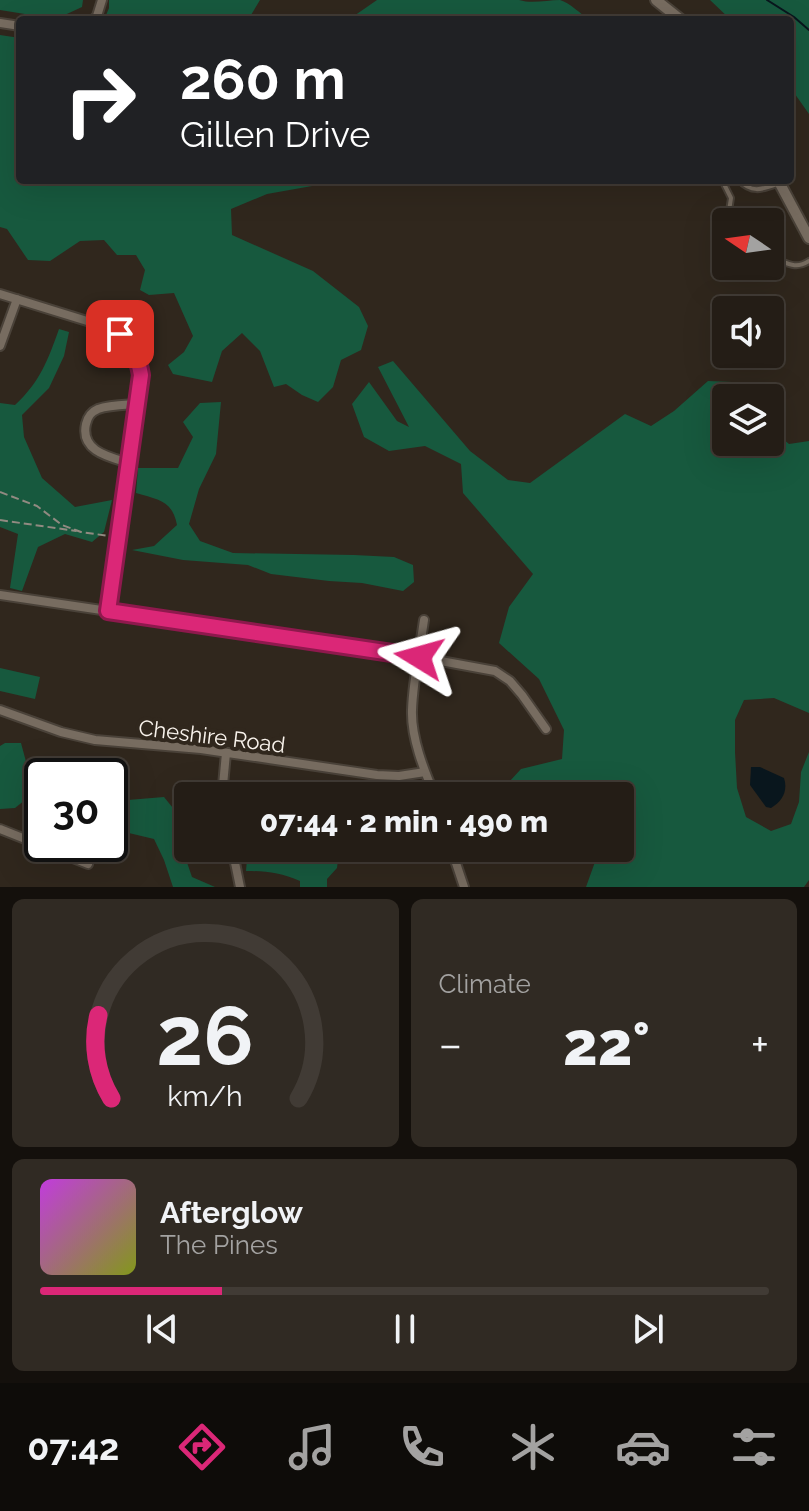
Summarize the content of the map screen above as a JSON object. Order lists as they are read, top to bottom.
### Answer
{
  "streets": {
    "street": ["Cheshire Road"]
  },
  "north": "left",
  "page": {
    "turn": ["260 m", "Gillen Drive"],
    "limit": "30",
    "trip": "07:44 · 2 min · 490 m",
    "tile": "Climate",
    "heat": ["−", "22°", "+"],
    "song": ["Afterglow", "The Pines"],
    "tabs": "07:42",
    "gauge": ["26", "km/h"]
  }
}
